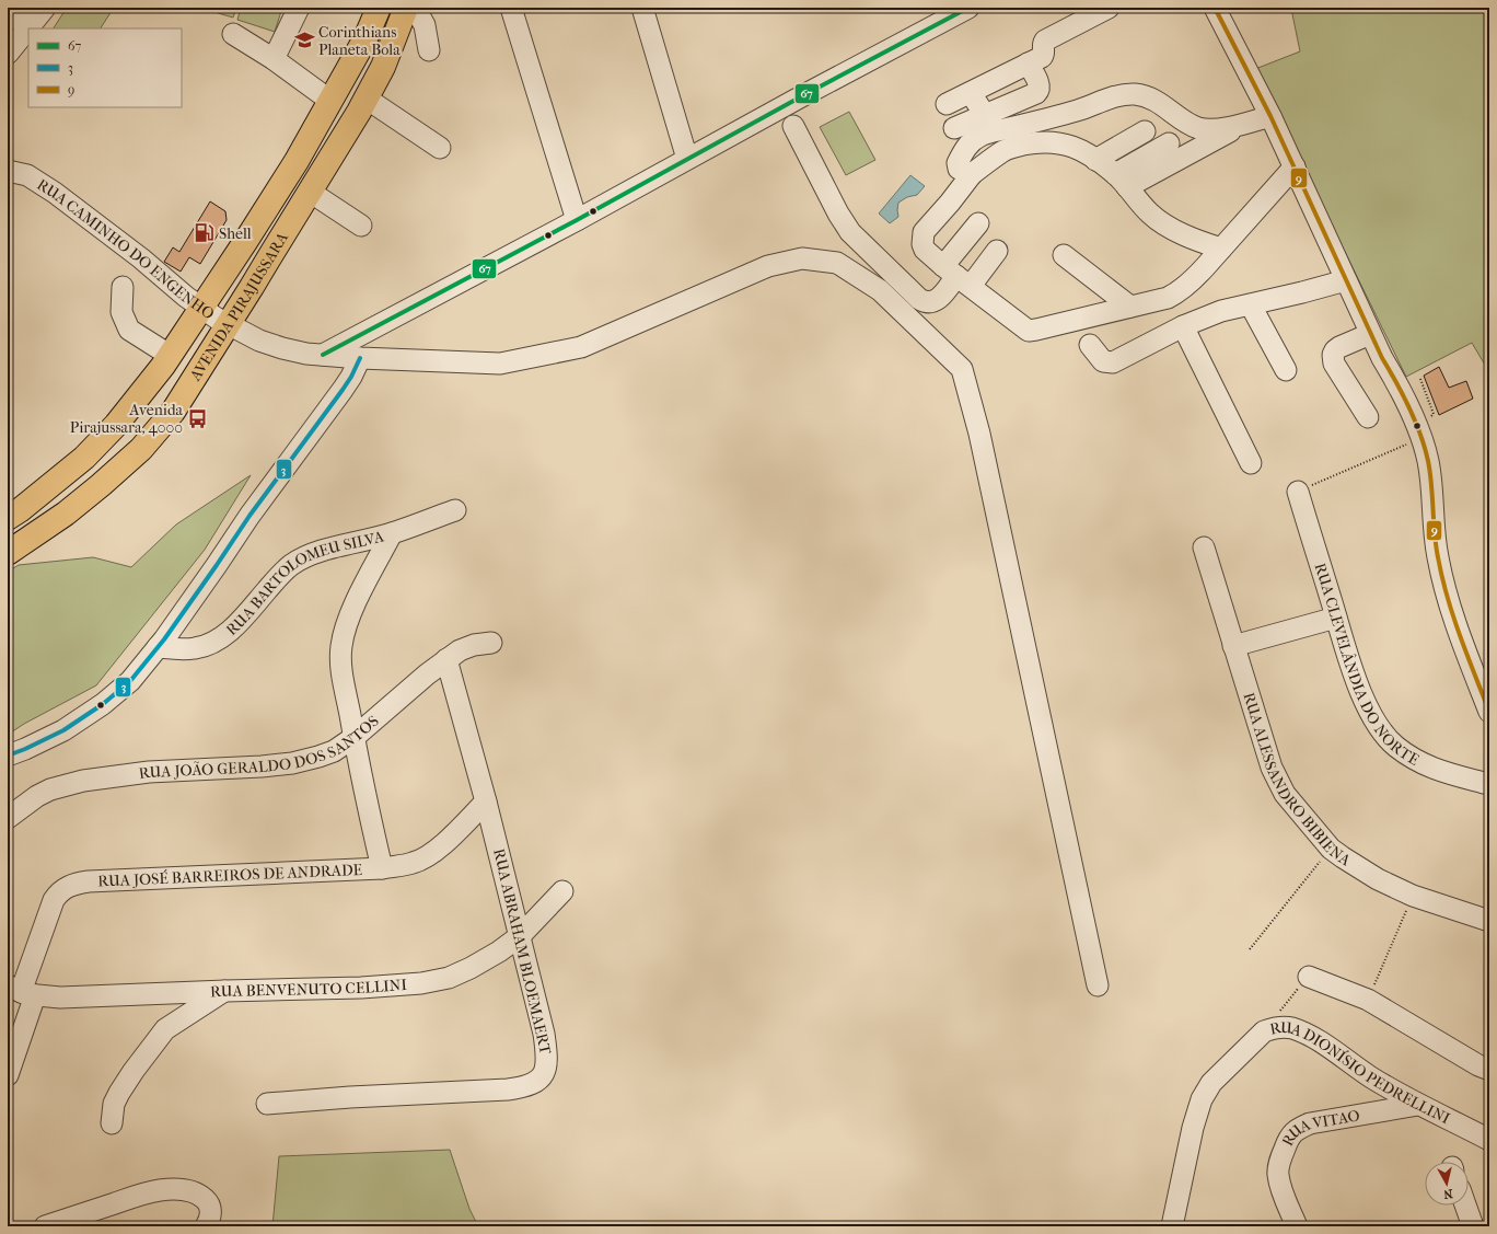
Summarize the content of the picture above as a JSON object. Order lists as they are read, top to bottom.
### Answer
{
  "streets": {
    "main road": ["AVENIDA PIRAJUSSARA"],
    "street": [
      "RUA CAMINHO DO ENGENHO",
      "RUA BARTOLOMEU SILVA",
      "RUA CLEVELÂNDIA DO NORTE",
      "RUA JOÃO GERALDO DOS SANTOS",
      "RUA ALESSANDRO BIBIENA",
      "RUA JOSÉ BARREIROS DE ANDRADE",
      "RUA ABRAHAM BLOEMAERT",
      "RUA BENVENUTO CELLINI",
      "RUA DIONÍSIO PEDRELLINI",
      "RUA VITAO"
    ]
  },
  "crossings": [
    ["RUA CAMINHO DO ENGENHO", "AVENIDA PIRAJUSSARA"],
    ["RUA JOÃO GERALDO DOS SANTOS", "RUA ABRAHAM BLOEMAERT"],
    ["RUA JOSÉ BARREIROS DE ANDRADE", "RUA ABRAHAM BLOEMAERT"],
    ["RUA JOSÉ BARREIROS DE ANDRADE", "RUA BENVENUTO CELLINI"],
    ["RUA ABRAHAM BLOEMAERT", "RUA BENVENUTO CELLINI"],
    ["RUA DIONÍSIO PEDRELLINI", "RUA VITAO"]
  ],
  "places": {
    "school or university": ["Corinthians Planeta Bola"],
    "fuel station": ["Shell"],
    "bus stop": ["Avenida Pirajussara, 4000"]
  },
  "lines": ["transit line 67", "transit line 9", "transit line 3"],
  "legend": ["67", "3", "9"],
  "north": "bottom"
}
